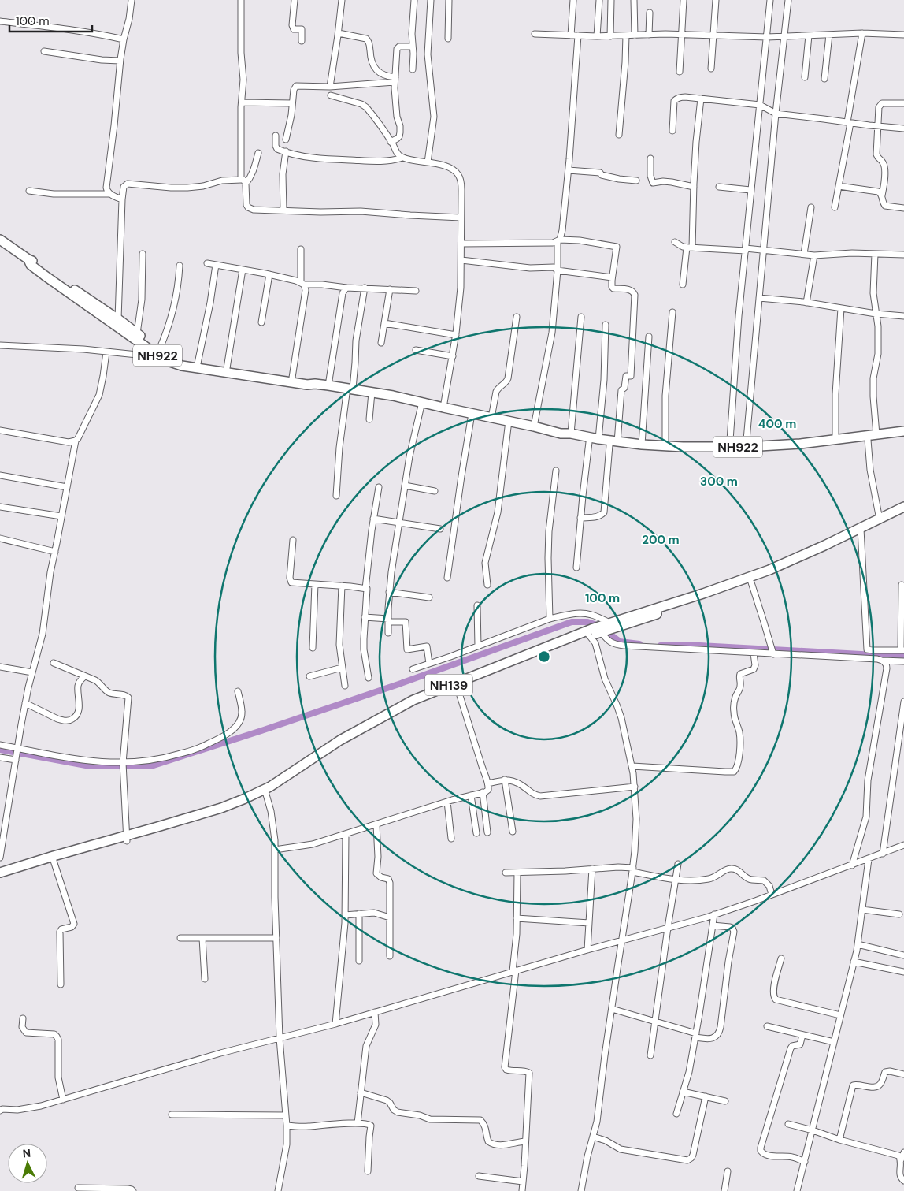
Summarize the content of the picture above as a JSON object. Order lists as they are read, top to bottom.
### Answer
{
  "streets": {
    "main road": ["NH922", "NH139"]
  },
  "scale_bar": "100 m",
  "north": "top",
  "rings": [
    "400 m",
    "300 m",
    "200 m",
    "100 m"
  ]
}
